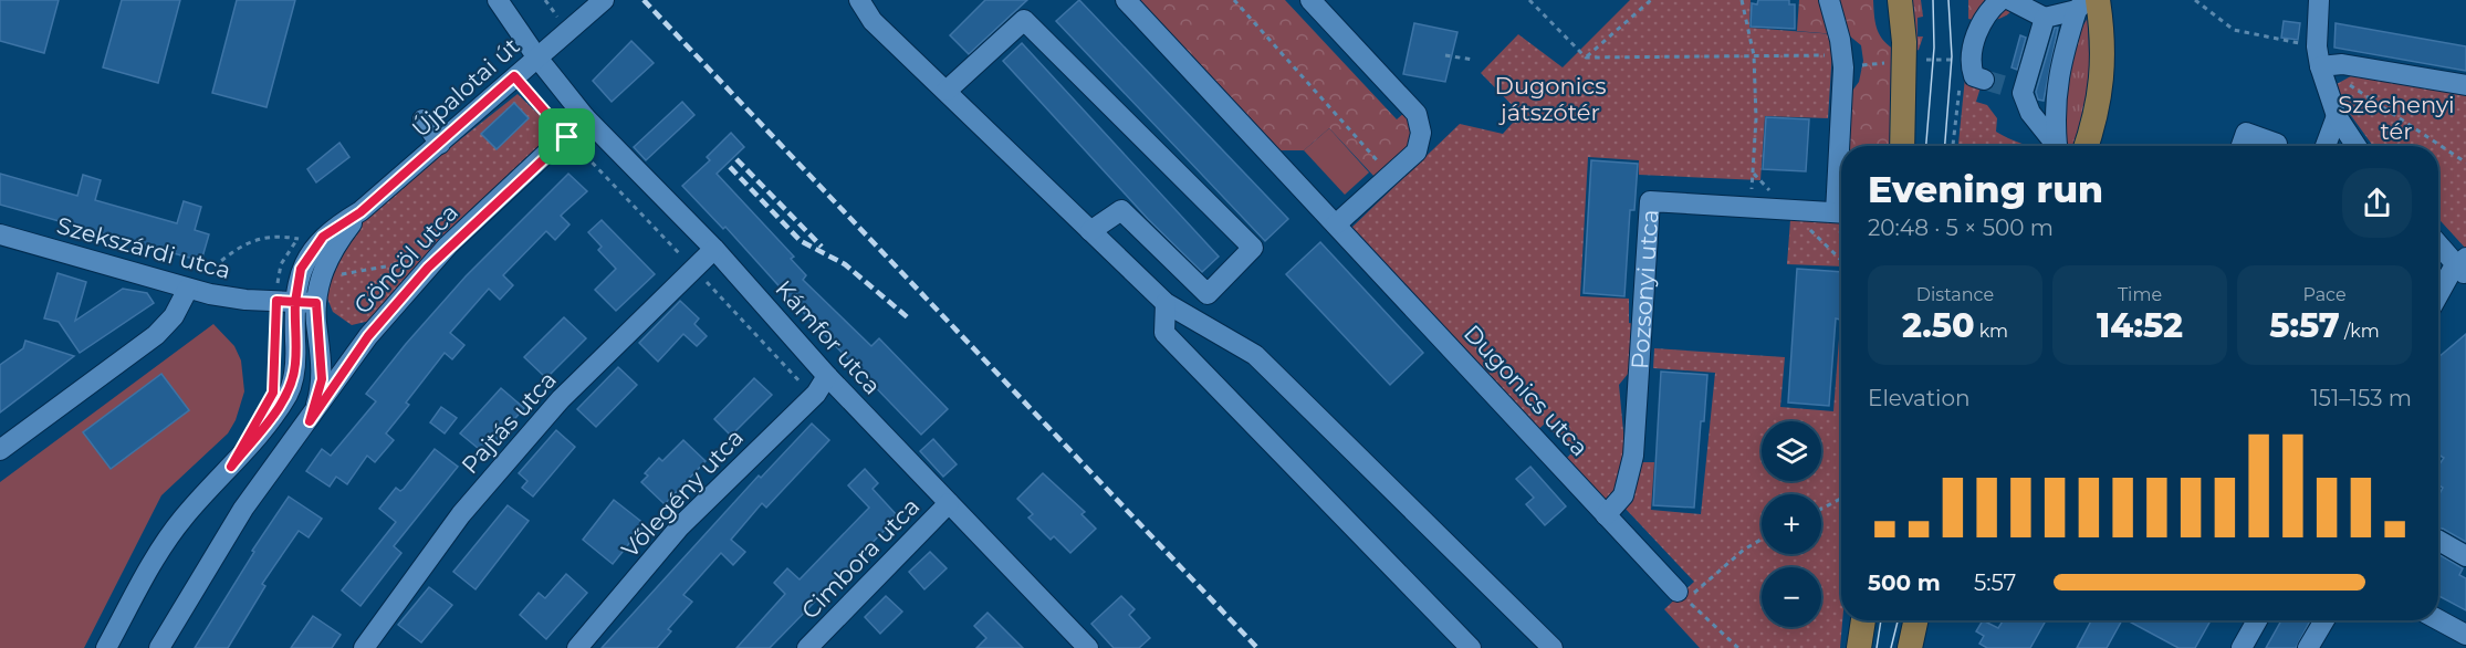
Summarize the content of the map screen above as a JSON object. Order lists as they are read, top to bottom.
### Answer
{
  "streets": {
    "street": [
      "Újpalotai út",
      "Szekszárdi utca",
      "Göncöl utca",
      "Pozsonyi utca",
      "Kámfor utca",
      "Dugonics utca",
      "Pajtás utca",
      "Vőlegény utca",
      "Cimbora utca"
    ]
  },
  "crossings": [
    ["Újpalotai út", "Göncöl utca"],
    ["Újpalotai út", "Kámfor utca"],
    ["Szekszárdi utca", "Göncöl utca"],
    ["Göncöl utca", "Kámfor utca"],
    ["Pozsonyi utca", "Dugonics utca"],
    ["Kámfor utca", "Pajtás utca"],
    ["Kámfor utca", "Vőlegény utca"],
    ["Kámfor utca", "Cimbora utca"]
  ],
  "parks": ["Dugonics játszótér", "Széchenyi tér"],
  "page": {
    "heading": ["Evening run", "20:48 · 5 × 500 m"],
    "stats": [
      ["Distance", "2.50 km"],
      ["Time", "14:52"],
      ["Pace", "5:57 /km"]
    ],
    "chart": ["Elevation", "151–153 m"],
    "map_buttons": ["+", "−"],
    "list": [
      {
        "name": "500 m",
        "note": "5:57"
      }
    ]
  }
}
